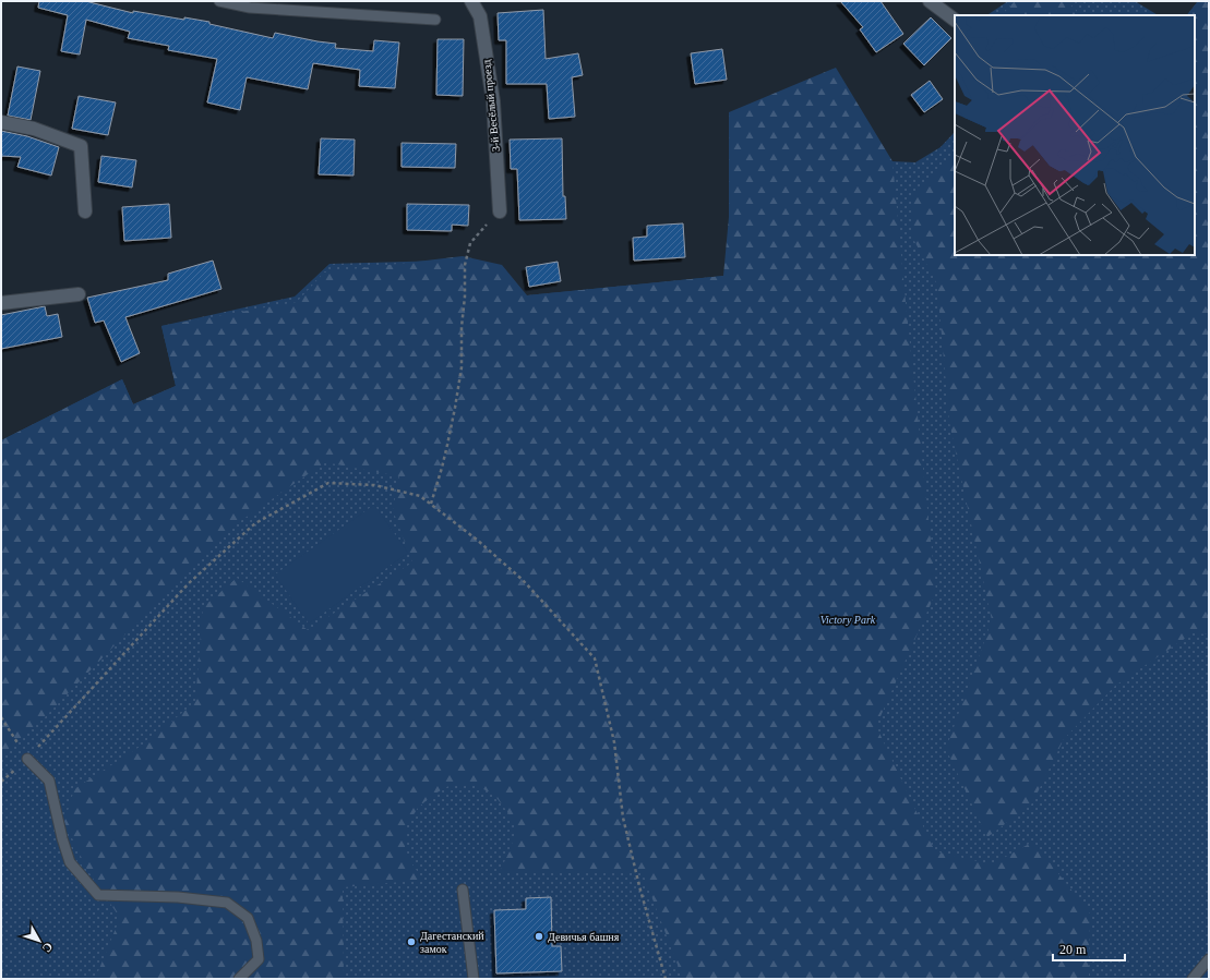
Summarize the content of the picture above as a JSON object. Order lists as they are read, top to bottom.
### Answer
{
  "streets": {
    "street": ["3-й Весёлый проезд"]
  },
  "parks": ["Victory Park"],
  "places": ["Девичья башня", "Дагестанский замок"],
  "scale_bar": "20 m",
  "north": "bottom right"
}
